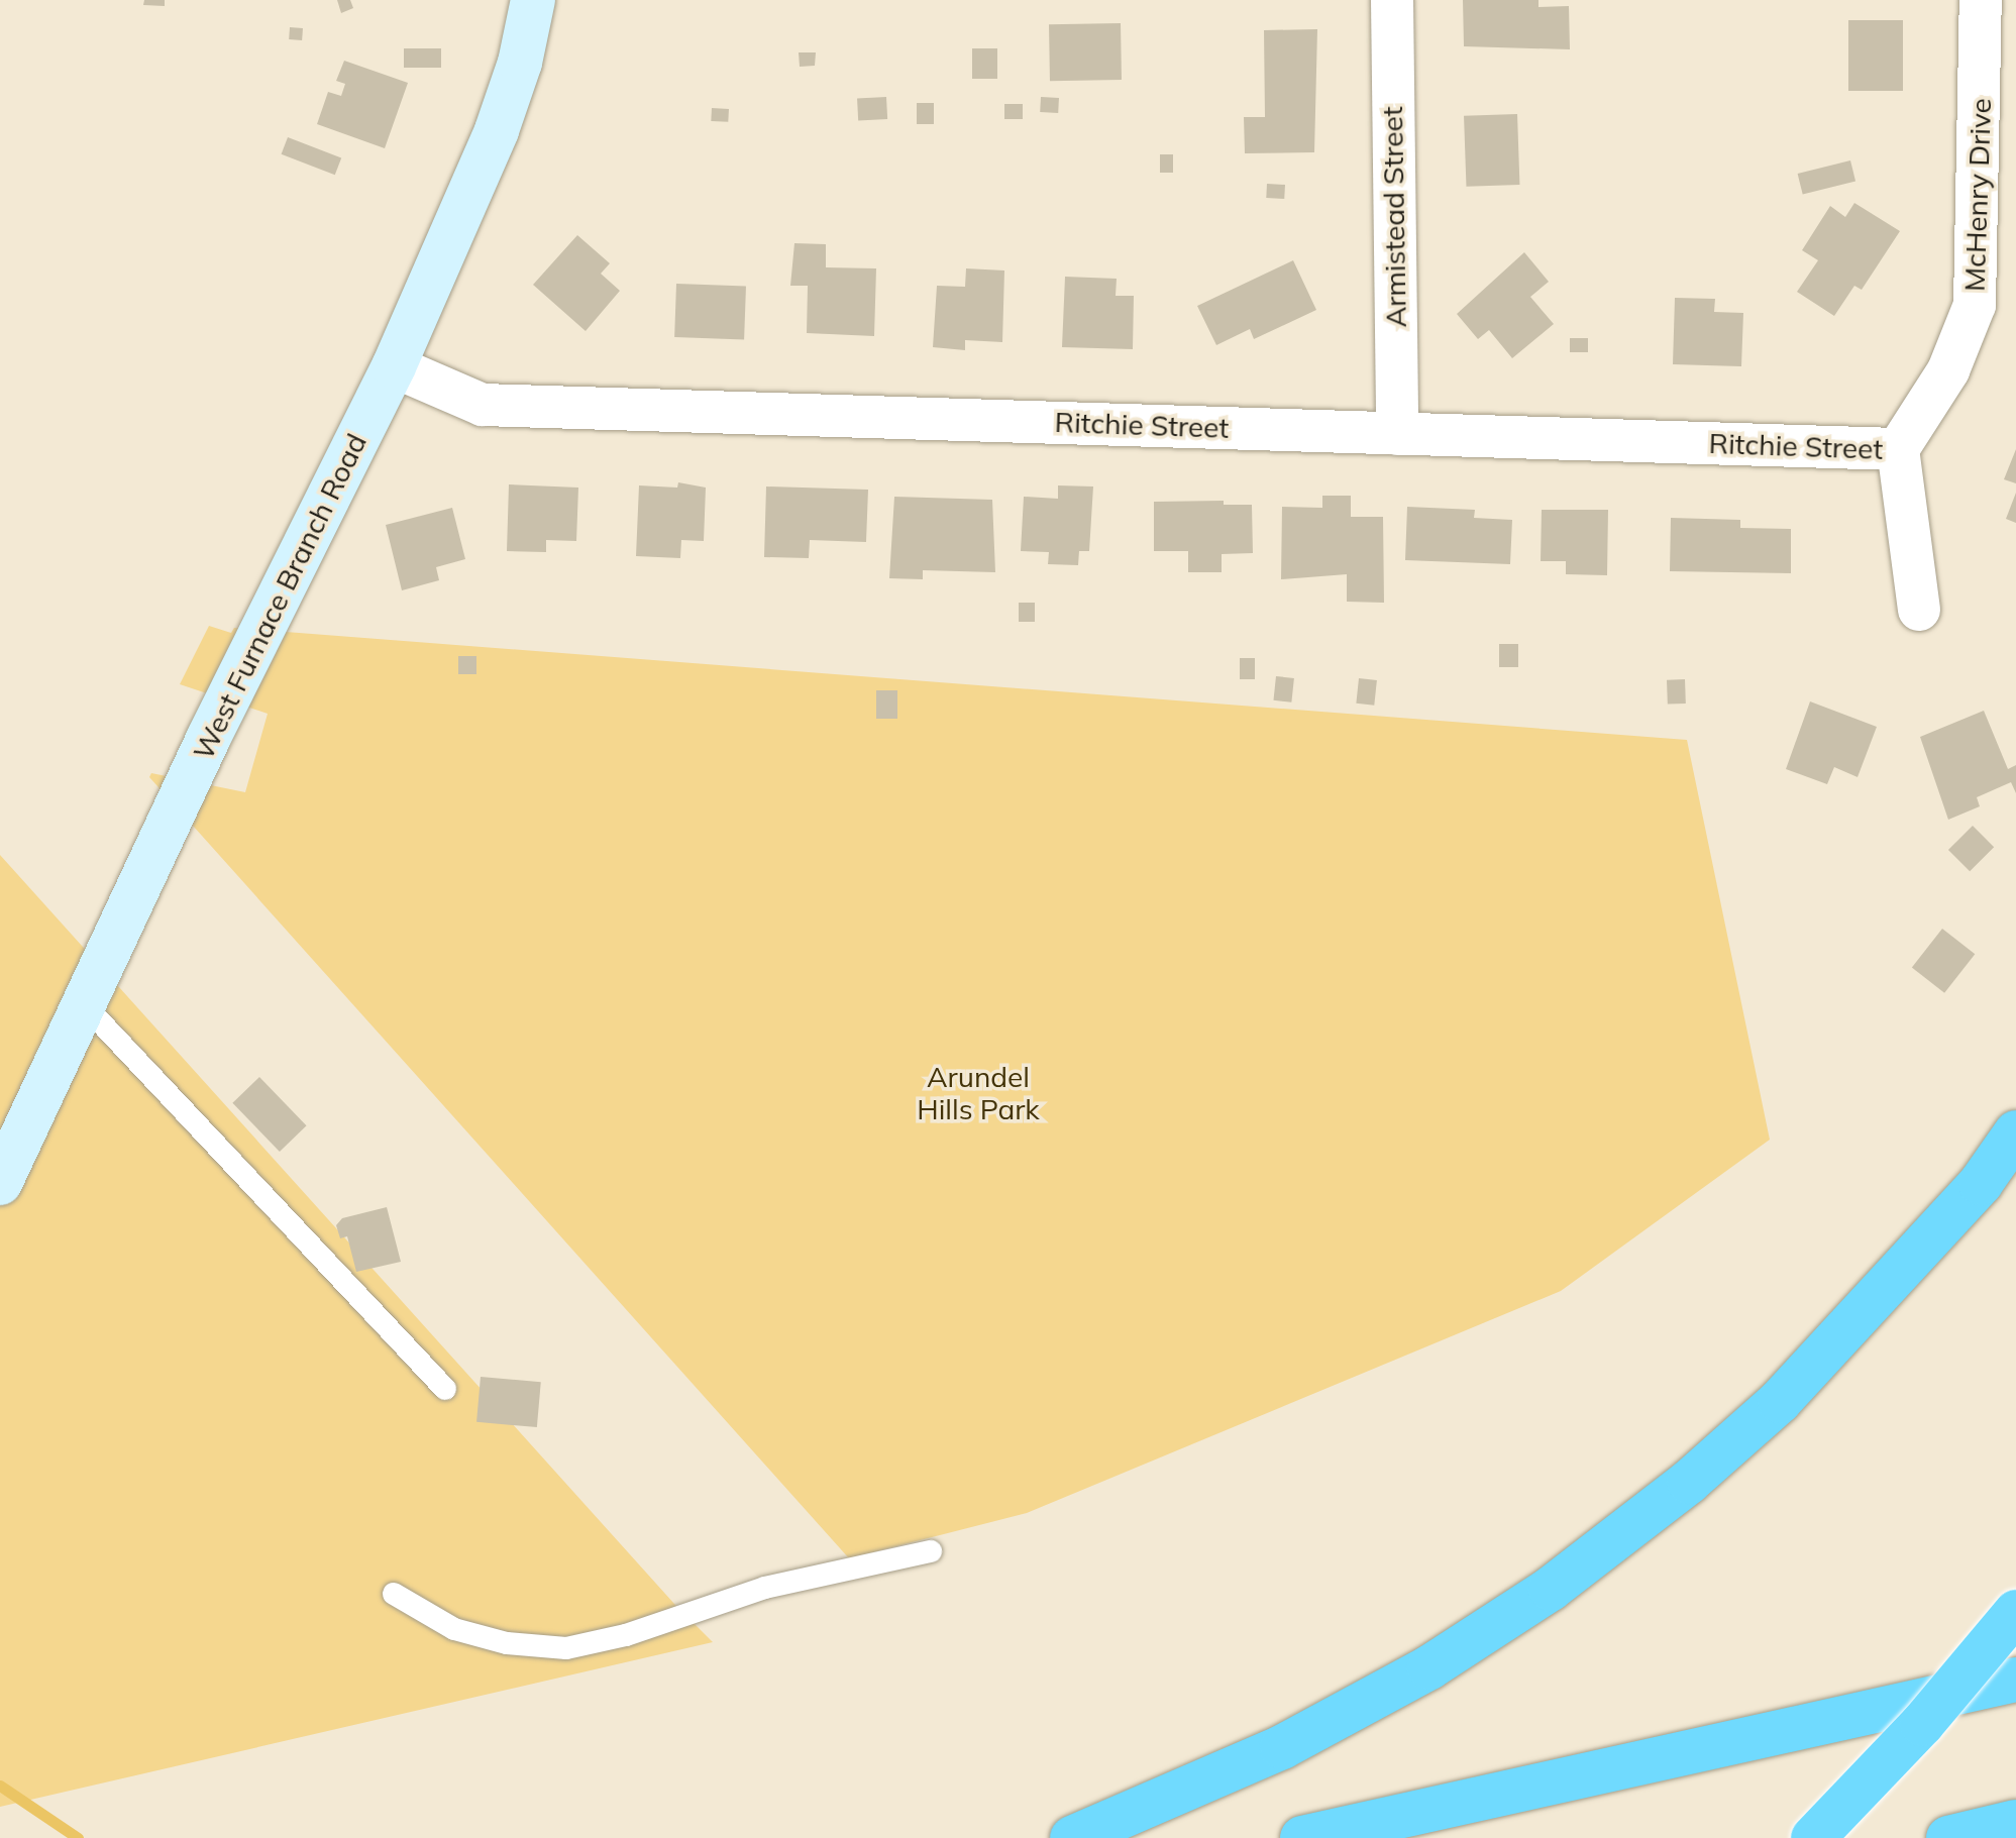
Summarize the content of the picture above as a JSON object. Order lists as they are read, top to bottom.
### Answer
{
  "streets": {
    "main road": ["West Furnace Branch Road"],
    "street": ["McHenry Drive", "Armistead Street", "Ritchie Street"]
  },
  "crossings": [
    ["McHenry Drive", "Ritchie Street"],
    ["Armistead Street", "Ritchie Street"],
    ["Ritchie Street", "West Furnace Branch Road"]
  ],
  "parks": ["Arundel Hills Park"]
}
